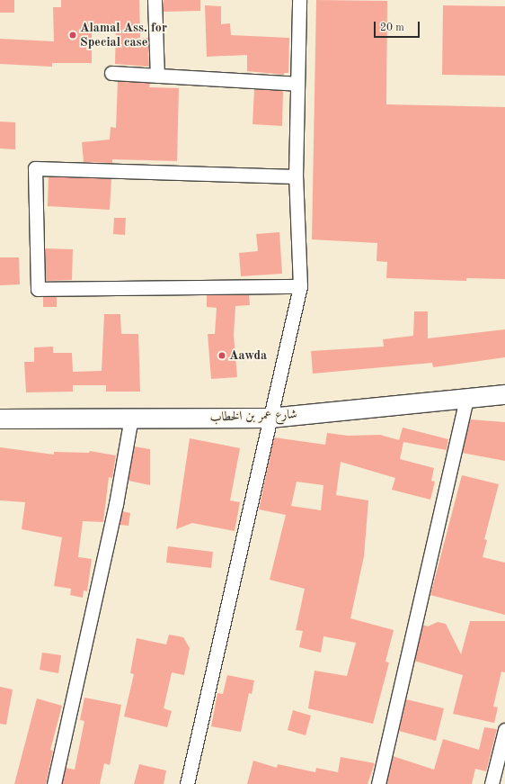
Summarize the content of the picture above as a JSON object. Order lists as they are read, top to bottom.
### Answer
{
  "streets": {
    "main road": ["شارع عمر بن الخطاب"]
  },
  "places": ["Alamal Ass. for Special case", "Aawda"],
  "scale_bar": "20 m"
}
